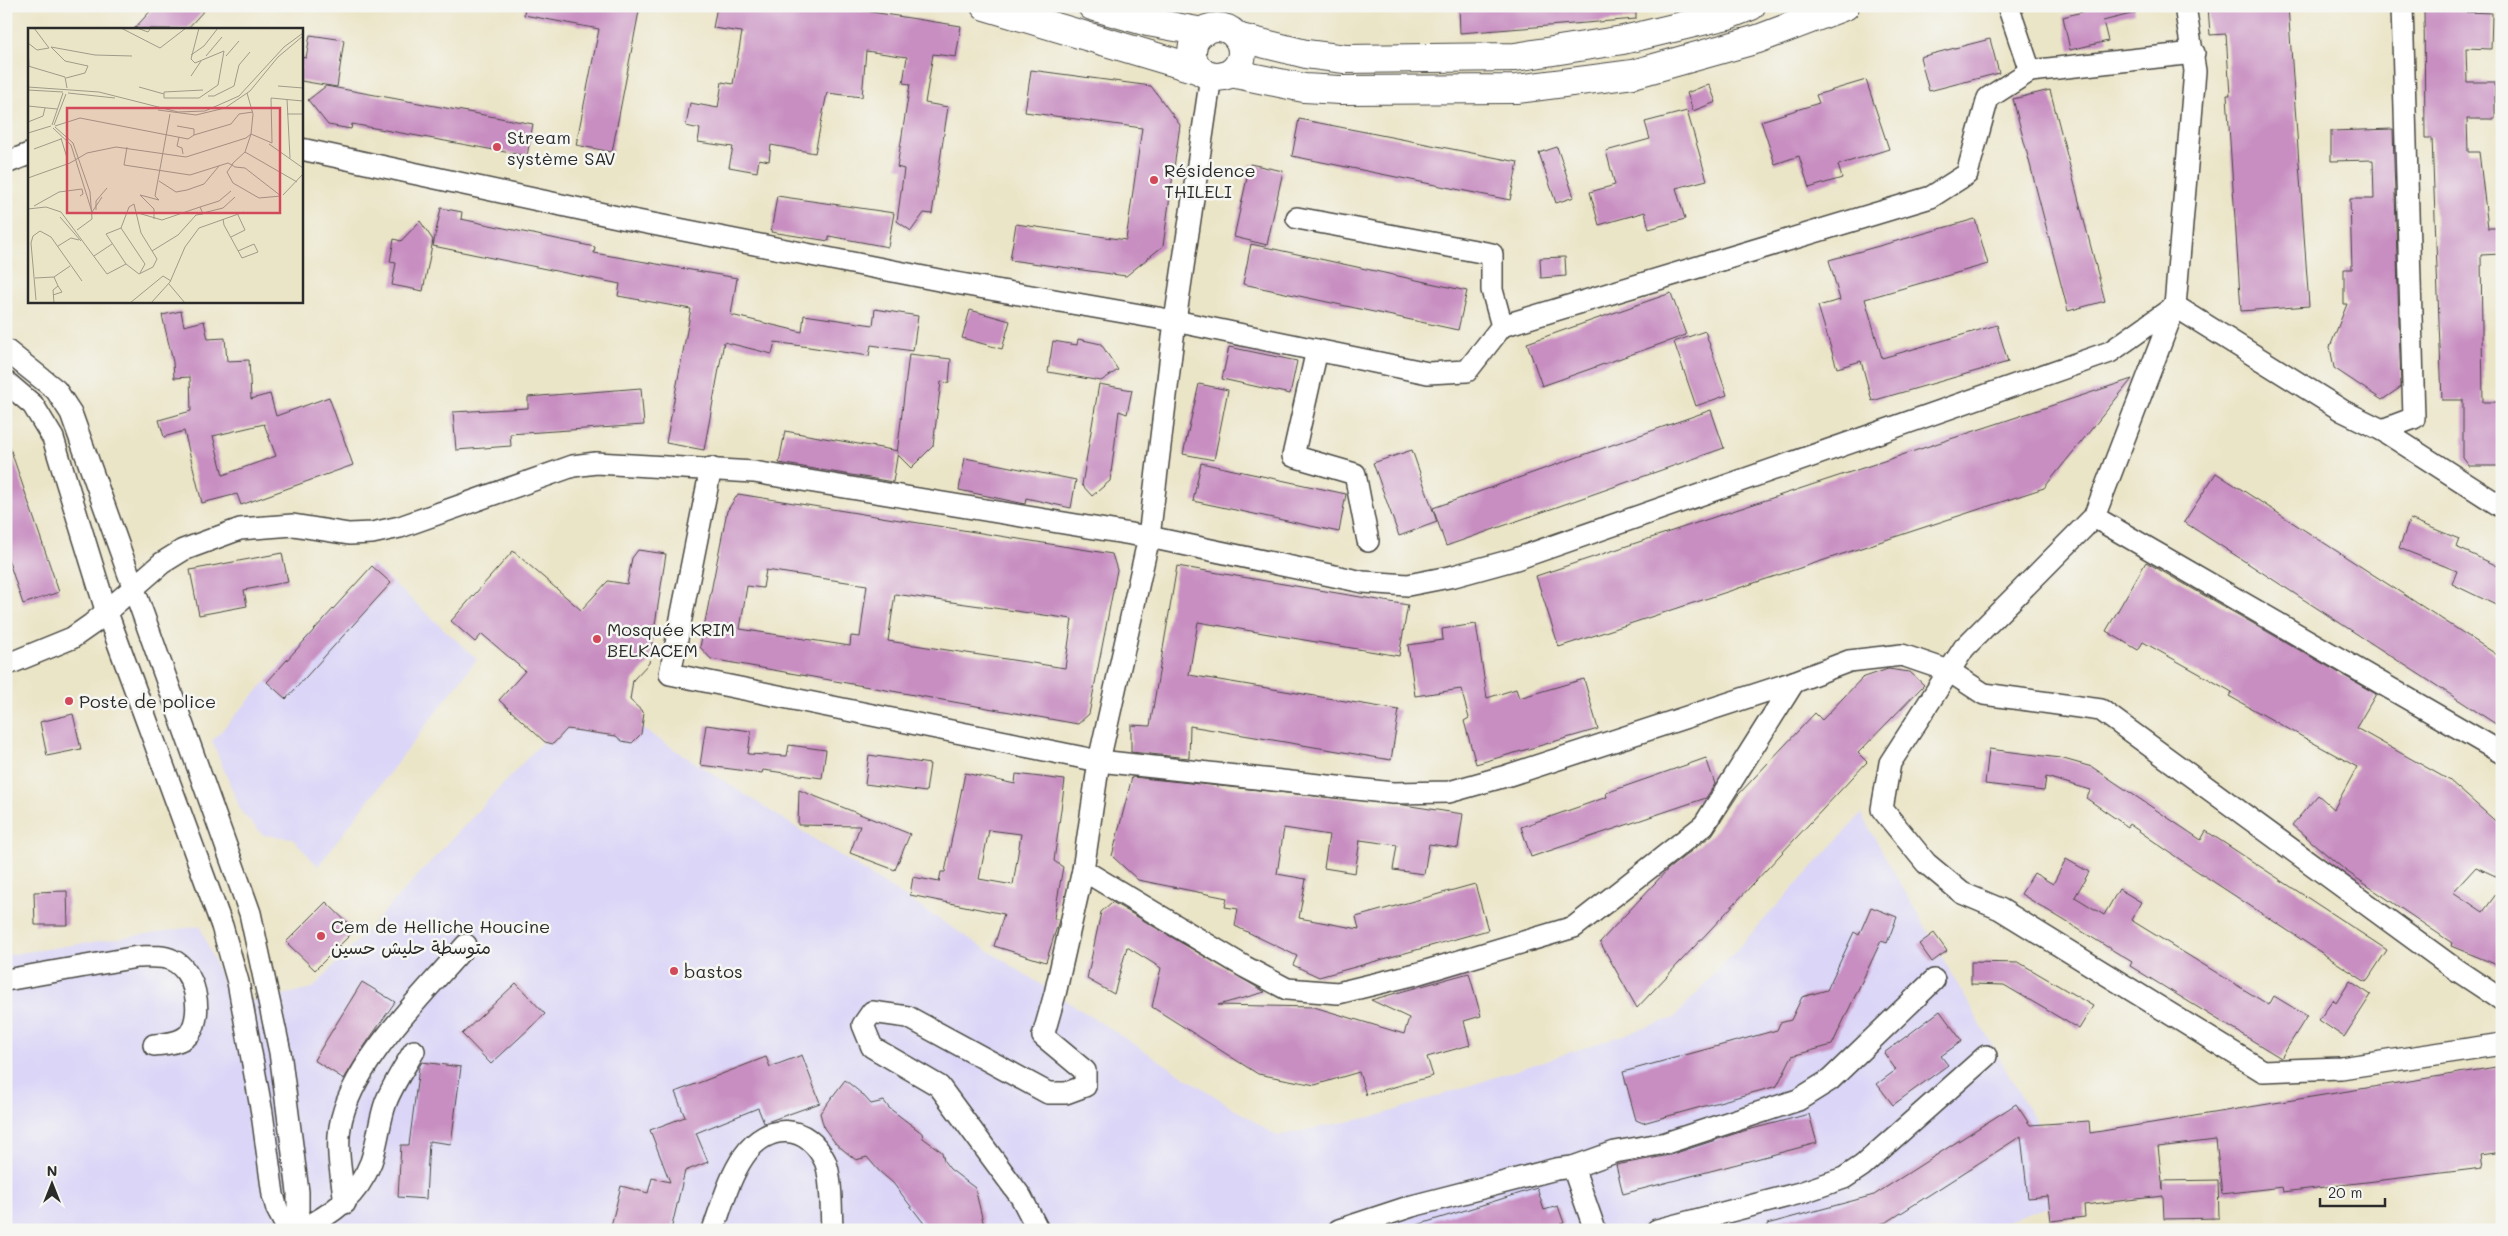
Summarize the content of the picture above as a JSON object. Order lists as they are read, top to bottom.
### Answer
{
  "places": [
    "Stream système SAV",
    "Résidence THILELI",
    "Mosquée KRIM BELKACEM",
    "Poste de police",
    "Cem de Helliche Houcine متوسطة حليش حسين",
    "bastos"
  ],
  "scale_bar": "20 m",
  "north": "top"
}
